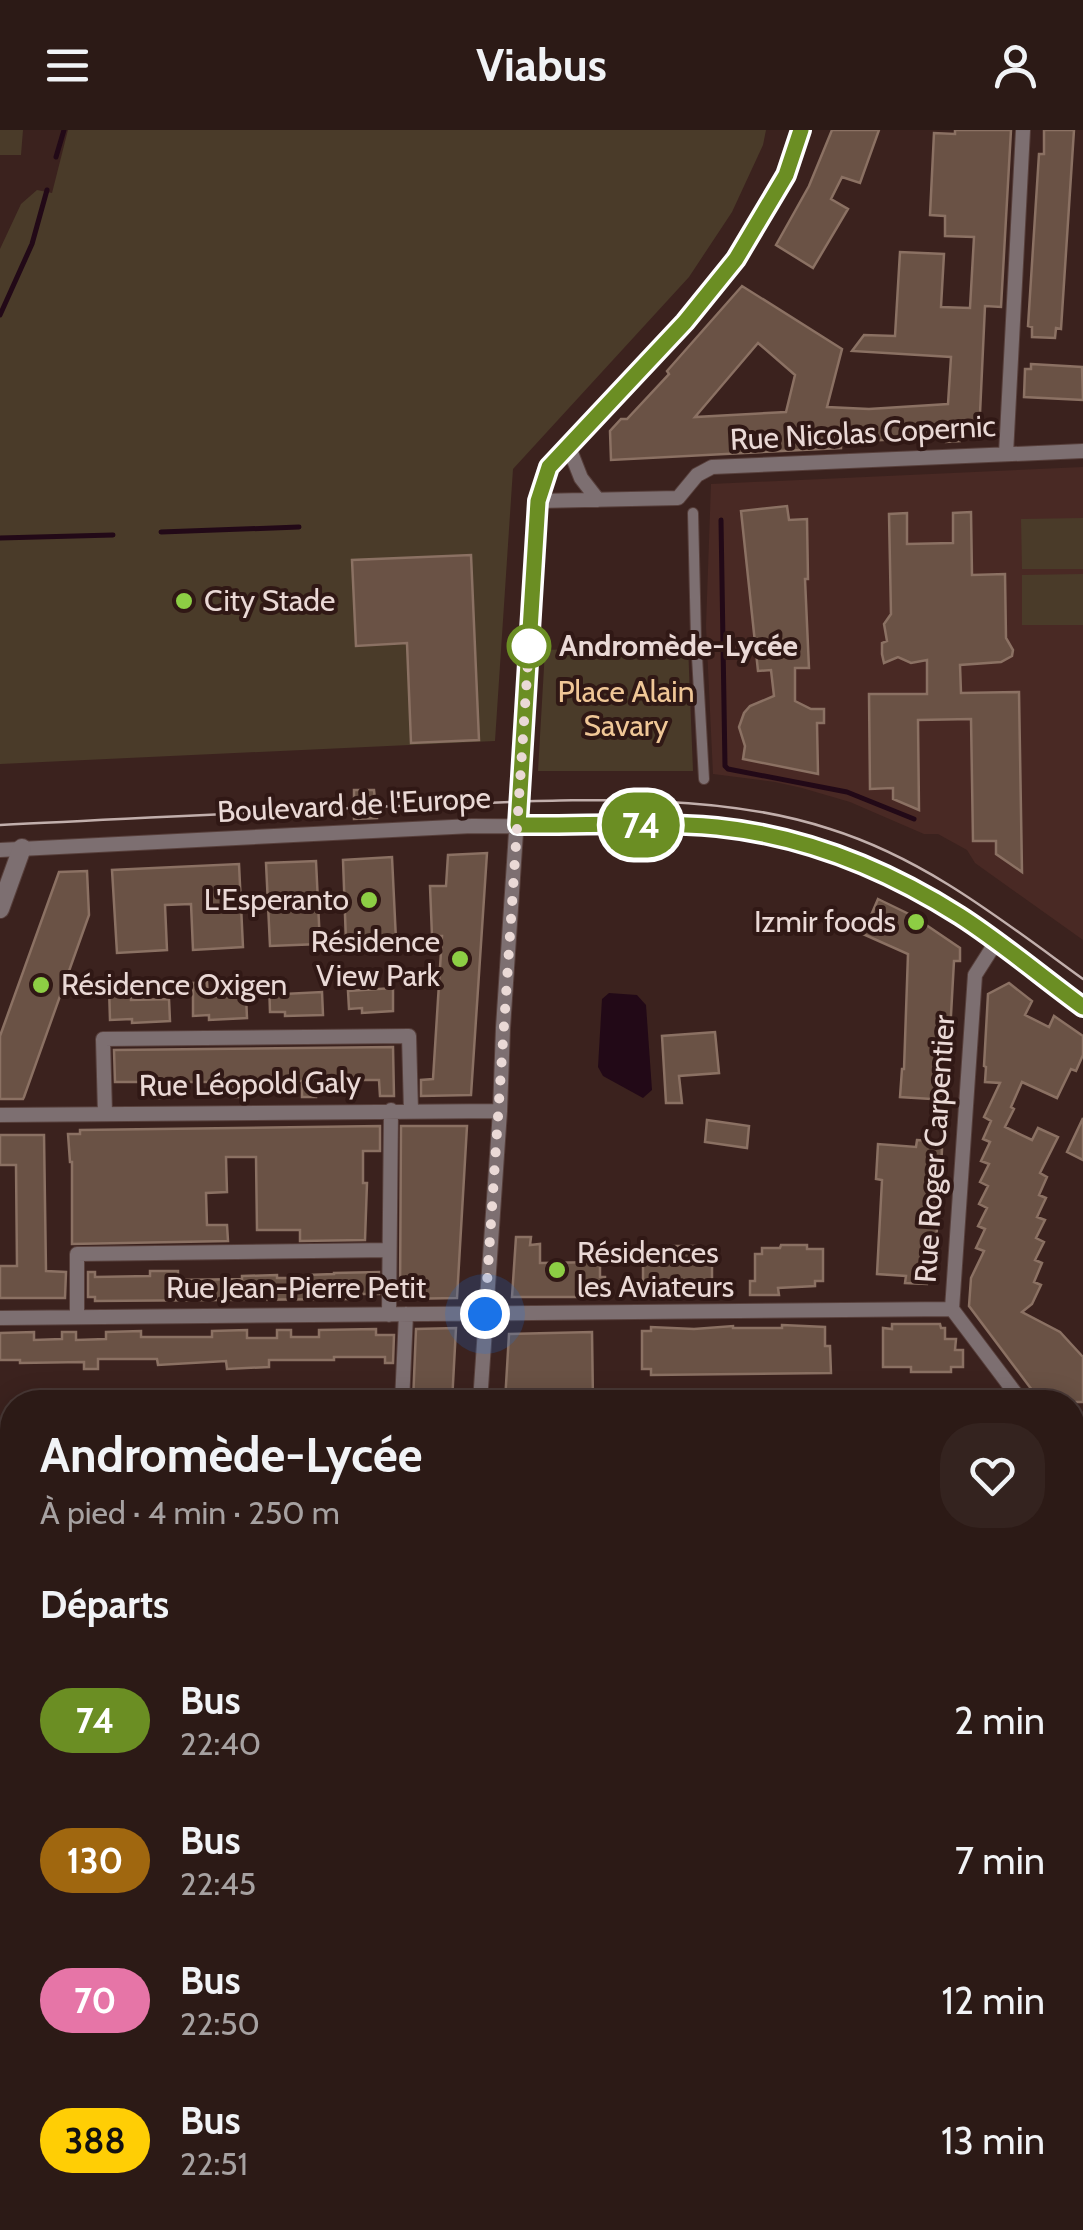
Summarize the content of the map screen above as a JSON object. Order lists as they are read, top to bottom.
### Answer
{
  "streets": {
    "street": [
      "Rue Nicolas Copernic",
      "Boulevard de l'Europe",
      "Rue Léopold Galy",
      "Rue Roger Carpentier",
      "Rue Jean-Pierre Petit"
    ]
  },
  "crossings": [
    ["Boulevard de l'Europe", "Rue Roger Carpentier"],
    ["Rue Roger Carpentier", "Rue Jean-Pierre Petit"]
  ],
  "parks": ["Place Alain Savary"],
  "places": [
    "City Stade",
    "Andromède-Lycée",
    "L'Esperanto",
    "Izmir foods",
    "Résidence View Park",
    "Résidence Oxigen",
    "Résidences les Aviateurs"
  ],
  "lines": ["bus line 74"],
  "page": {
    "header": "Viabus",
    "on_map": "74",
    "heading": [
      ["Andromède-Lycée", "À pied · 4 min · 250 m"],
      "Départs"
    ],
    "list": [
      {
        "mark": "74",
        "name": "Bus",
        "note": "22:40",
        "value": "2 min"
      },
      {
        "mark": "130",
        "name": "Bus",
        "note": "22:45",
        "value": "7 min"
      },
      {
        "mark": "70",
        "name": "Bus",
        "note": "22:50",
        "value": "12 min"
      },
      {
        "mark": "388",
        "name": "Bus",
        "note": "22:51",
        "value": "13 min"
      }
    ]
  }
}
